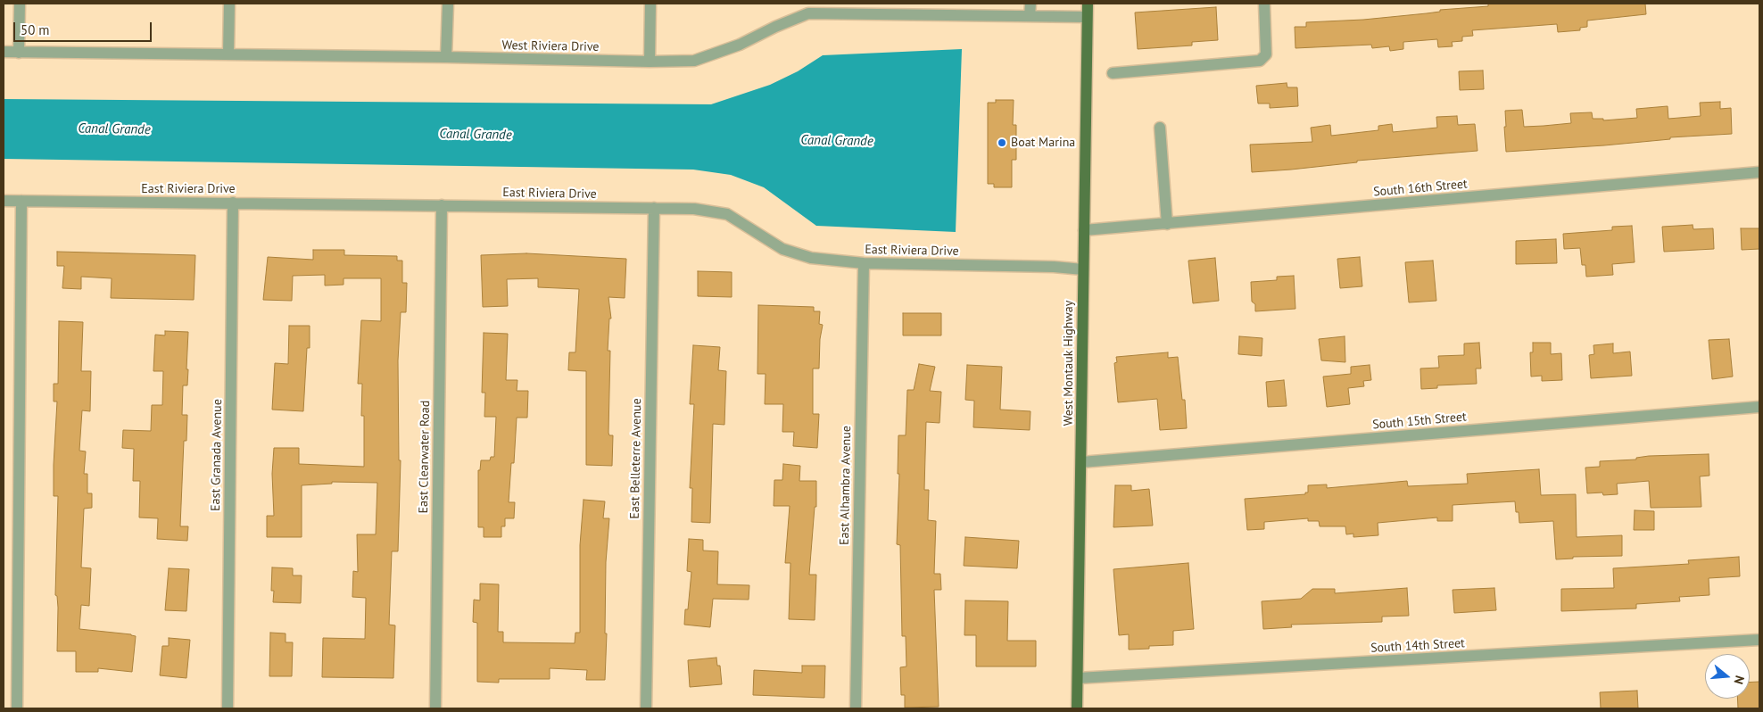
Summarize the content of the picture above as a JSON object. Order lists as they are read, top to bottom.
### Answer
{
  "streets": {
    "main road": ["West Montauk Highway"],
    "street": [
      "West Riviera Drive",
      "South 16th Street",
      "East Riviera Drive",
      "South 15th Street",
      "East Granada Avenue",
      "East Clearwater Road",
      "East Belleterre Avenue",
      "East Alhambra Avenue",
      "South 14th Street"
    ]
  },
  "crossings": [
    ["West Riviera Drive", "West Montauk Highway"],
    ["South 16th Street", "West Montauk Highway"],
    ["East Riviera Drive", "West Montauk Highway"],
    ["East Riviera Drive", "East Granada Avenue"],
    ["East Riviera Drive", "East Clearwater Road"],
    ["East Riviera Drive", "East Belleterre Avenue"],
    ["East Riviera Drive", "East Alhambra Avenue"],
    ["West Montauk Highway", "South 15th Street"],
    ["West Montauk Highway", "South 14th Street"]
  ],
  "water": ["Canal Grande"],
  "places": ["Boat Marina"],
  "scale_bar": "50 m",
  "north": "right"
}
